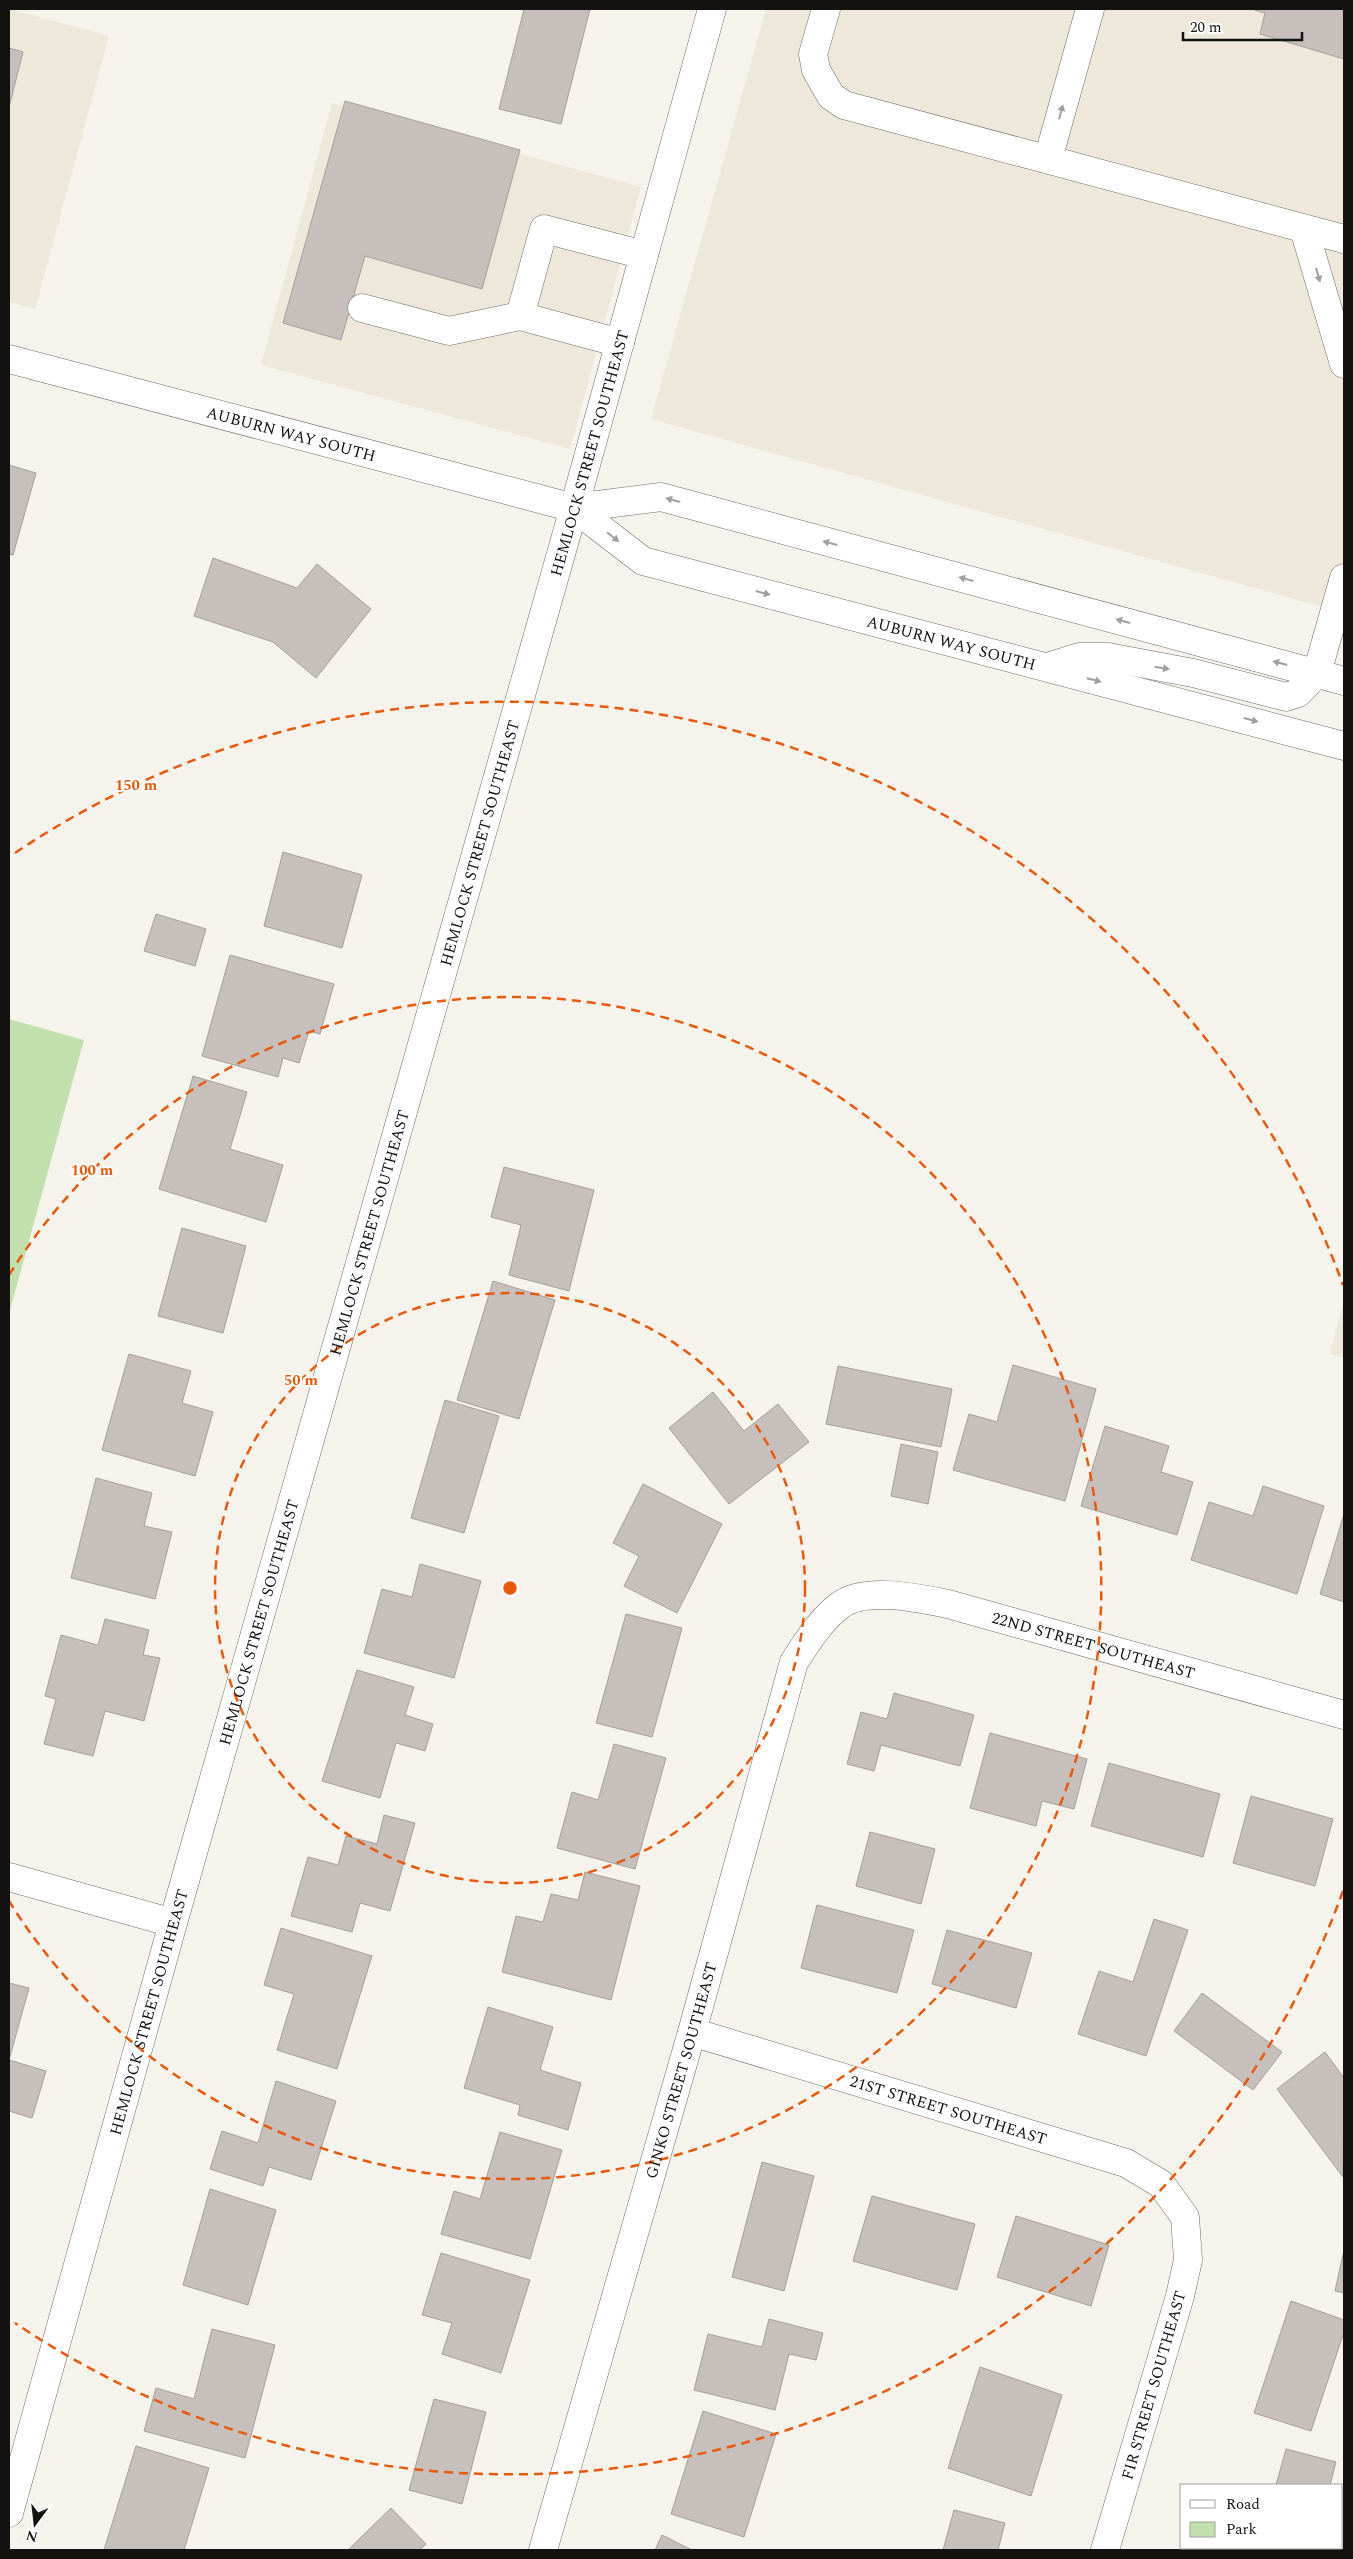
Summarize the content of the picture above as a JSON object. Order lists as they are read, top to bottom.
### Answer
{
  "streets": {
    "street": [
      "AUBURN WAY SOUTH",
      "HEMLOCK STREET SOUTHEAST",
      "22ND STREET SOUTHEAST",
      "GINKO STREET SOUTHEAST",
      "21ST STREET SOUTHEAST",
      "FIR STREET SOUTHEAST"
    ]
  },
  "crossings": [
    ["AUBURN WAY SOUTH", "HEMLOCK STREET SOUTHEAST"],
    ["22ND STREET SOUTHEAST", "GINKO STREET SOUTHEAST"],
    ["GINKO STREET SOUTHEAST", "21ST STREET SOUTHEAST"],
    ["21ST STREET SOUTHEAST", "FIR STREET SOUTHEAST"]
  ],
  "legend": ["Road", "Park"],
  "scale_bar": "20 m",
  "north": "bottom",
  "rings": ["150 m", "100 m", "50 m"]
}
